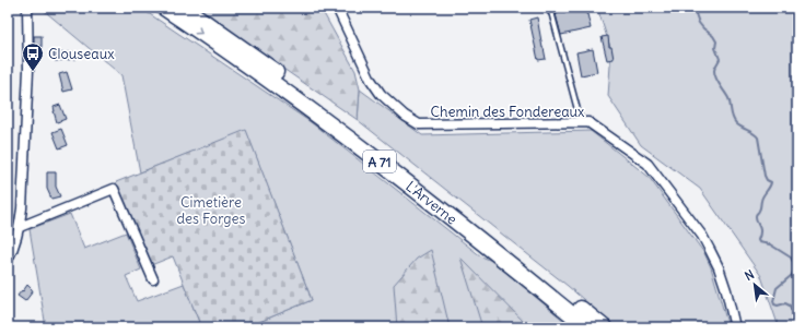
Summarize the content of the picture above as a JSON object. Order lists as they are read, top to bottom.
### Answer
{
  "streets": {
    "highway": ["A 71", "L'Arverne"],
    "street": ["Chemin des Fondereaux"]
  },
  "parks": ["Cimetière des Forges"],
  "places": {
    "bus stop": ["Clouseaux"]
  },
  "north": "top left"
}
